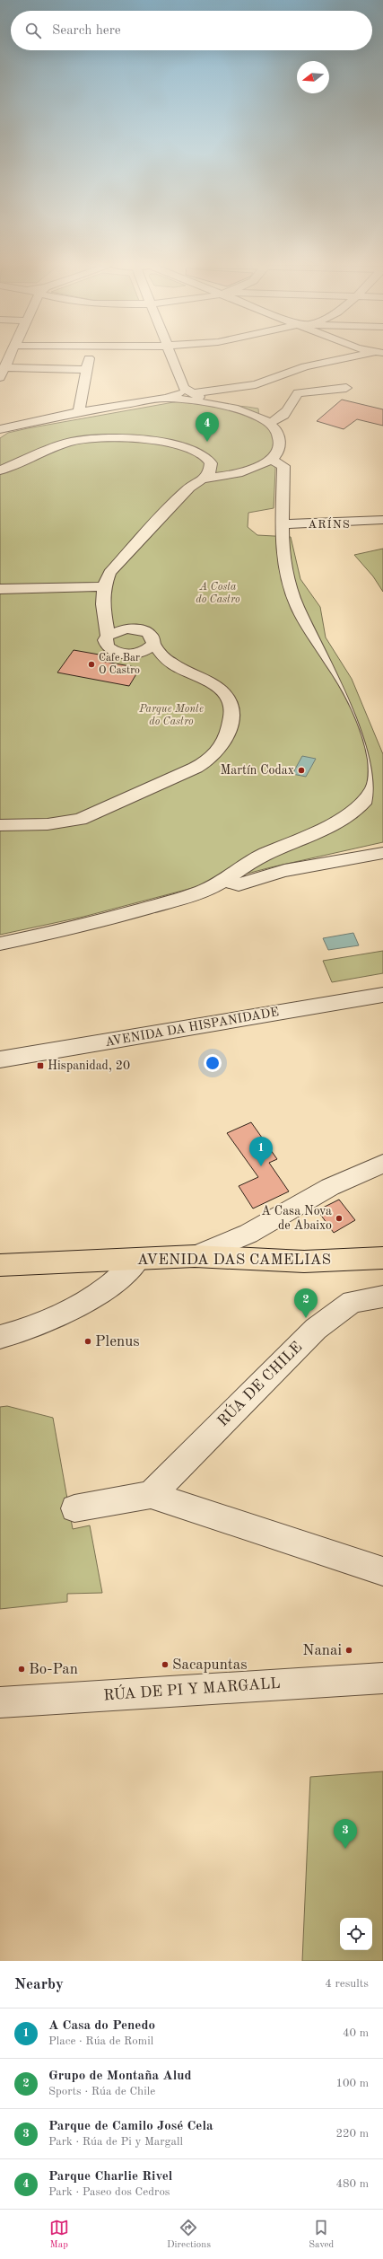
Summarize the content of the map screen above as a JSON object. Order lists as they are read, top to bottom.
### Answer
{
  "streets": {
    "main road": ["AVENIDA DAS CAMELIAS"],
    "street": ["AVENIDA DA HISPANIDADE", "RÚA DE CHILE", "RÚA DE PI Y MARGALL"]
  },
  "districts": ["ARÍNS"],
  "parks": ["A Costa do Castro", "Parque Monte do Castro"],
  "places": {
    "other": [
      "Cafe Bar O Castro",
      "Martín Codax",
      "A Casa Nova de Abaixo",
      "Plenus",
      "Nanai",
      "Sacapuntas",
      "Bo-Pan"
    ],
    "transit": ["Hispanidad, 20"]
  },
  "north": "left",
  "page": {
    "search": "Search here",
    "pins": [
      "4",
      "1",
      "2",
      "3"
    ],
    "heading": ["Nearby", "4 results"],
    "list": [
      {
        "mark": "1",
        "name": "A Casa do Penedo",
        "note": "Place · Rúa de Romil",
        "value": "40 m"
      },
      {
        "mark": "2",
        "name": "Grupo de Montaña Alud",
        "note": "Sports · Rúa de Chile",
        "value": "100 m"
      },
      {
        "mark": "3",
        "name": "Parque de Camilo José Cela",
        "note": "Park · Rúa de Pi y Margall",
        "value": "220 m"
      },
      {
        "mark": "4",
        "name": "Parque Charlie Rivel",
        "note": "Park · Paseo dos Cedros",
        "value": "480 m"
      }
    ],
    "nav": ["Map", "Directions", "Saved"]
  }
}
